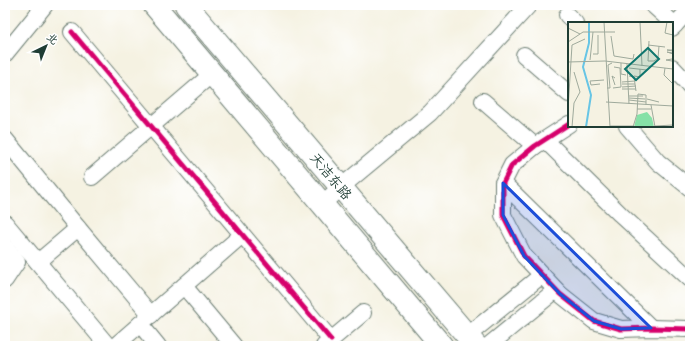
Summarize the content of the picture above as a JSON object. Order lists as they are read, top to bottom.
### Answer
{
  "streets": {
    "main road": ["天洁东路"]
  },
  "north": "top right"
}
